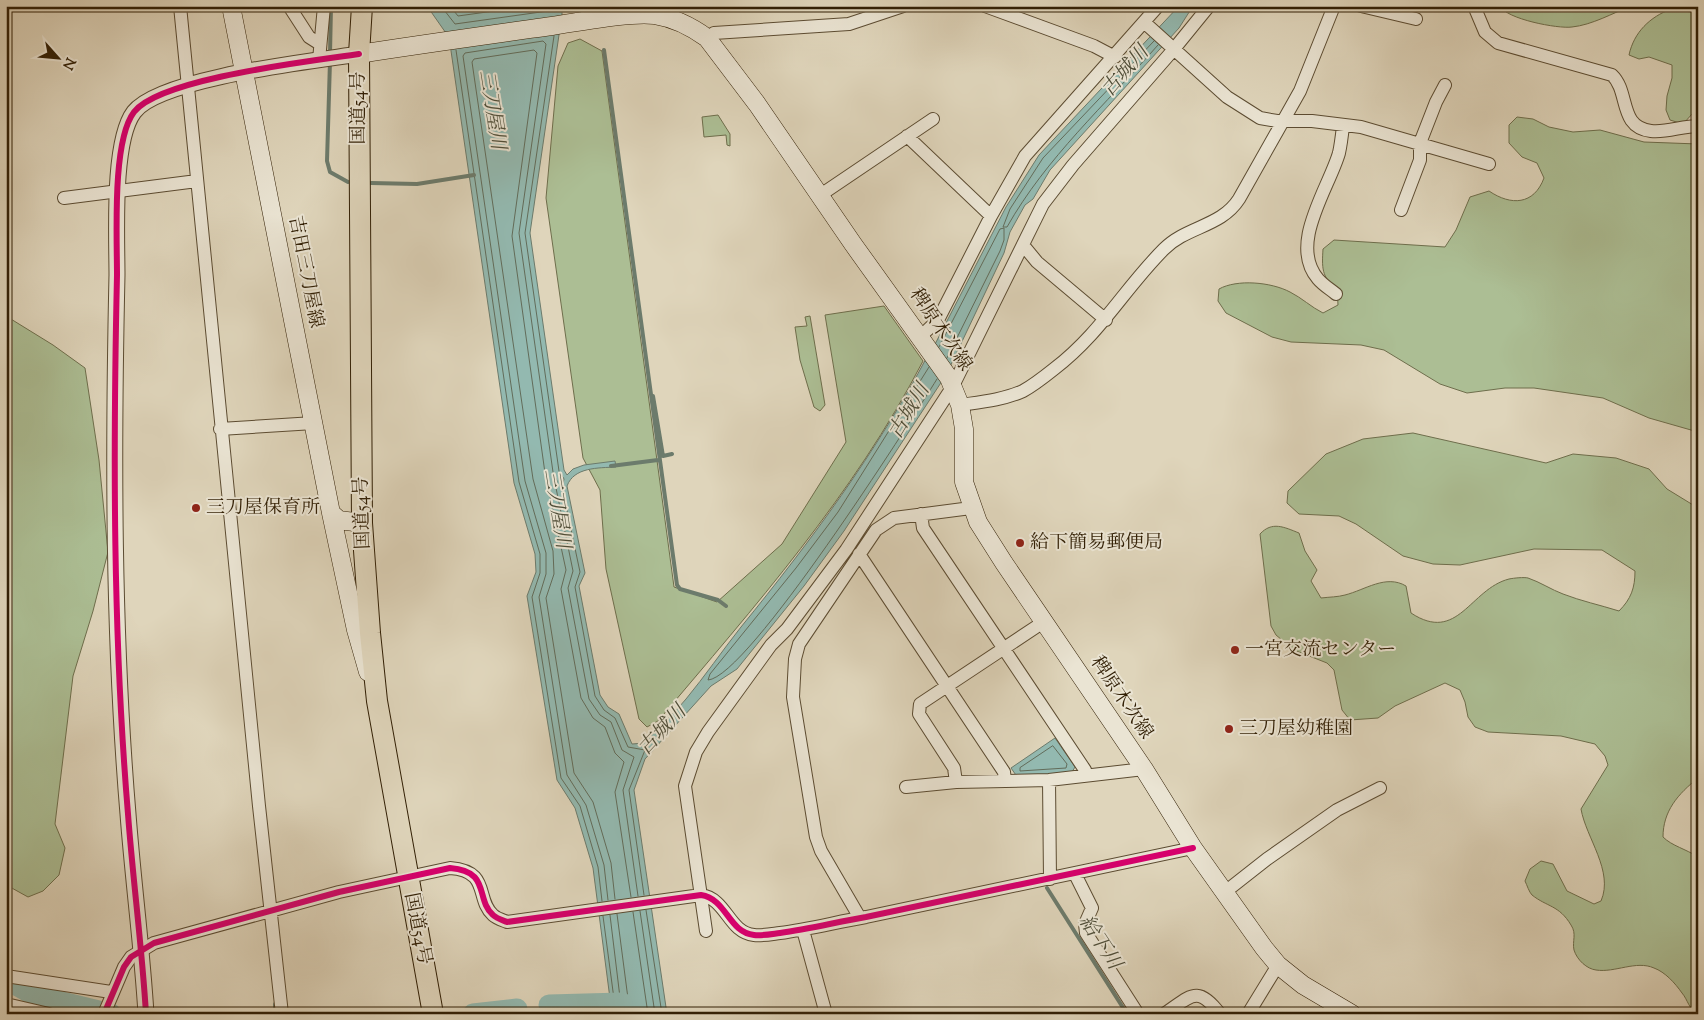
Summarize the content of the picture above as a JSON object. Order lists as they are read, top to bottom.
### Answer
{
  "streets": {
    "highway": ["国道54号"],
    "main road": ["吉田三刀屋線", "稗原木次線"]
  },
  "crossings": [
    ["国道54号", "吉田三刀屋線"],
    ["国道54号", "稗原木次線"]
  ],
  "water": ["古城川", "三刀屋川", "給下川"],
  "places": [
    "三刀屋保育所",
    "給下簡易郵便局",
    "一宮交流センター",
    "三刀屋幼稚園"
  ],
  "north": "bottom right"
}
